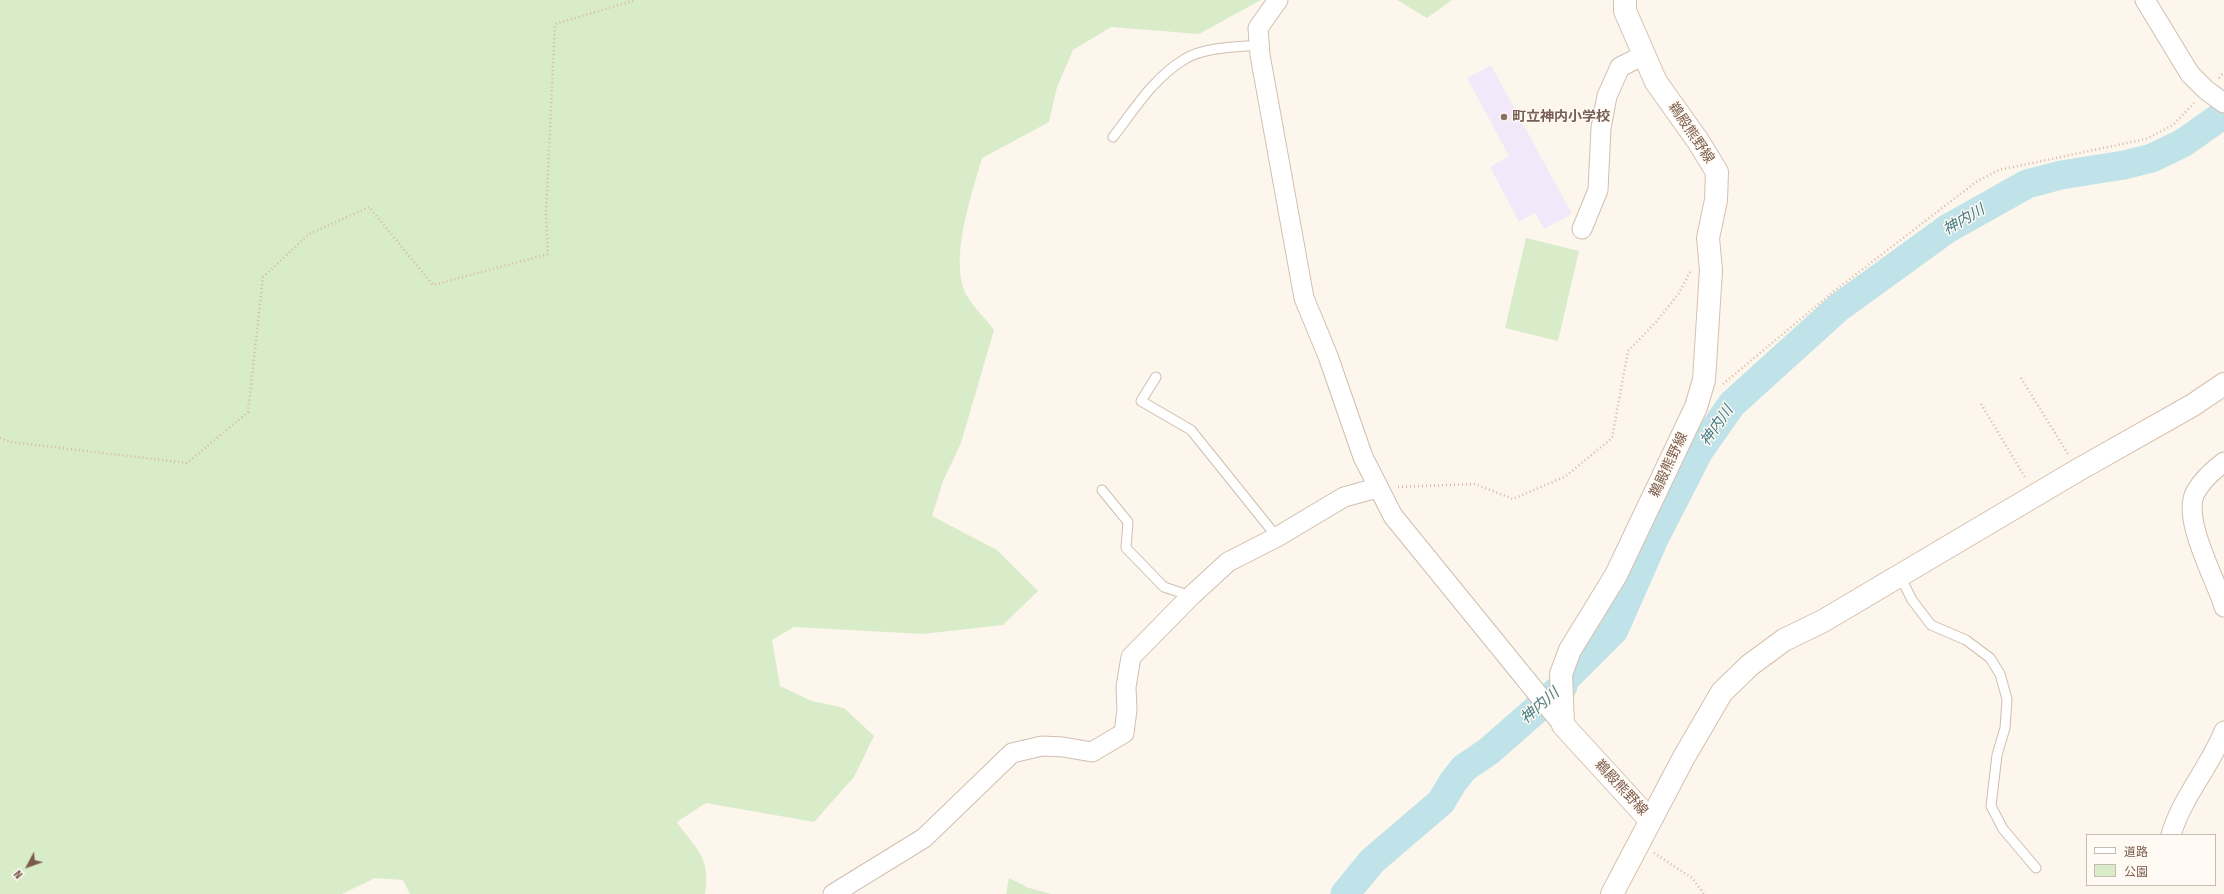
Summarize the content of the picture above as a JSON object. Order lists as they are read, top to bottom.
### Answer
{
  "streets": {
    "main road": ["鵜殿熊野線"]
  },
  "water": ["神内川"],
  "places": ["町立神内小学校"],
  "legend": ["道路", "公園"],
  "north": "bottom left"
}
